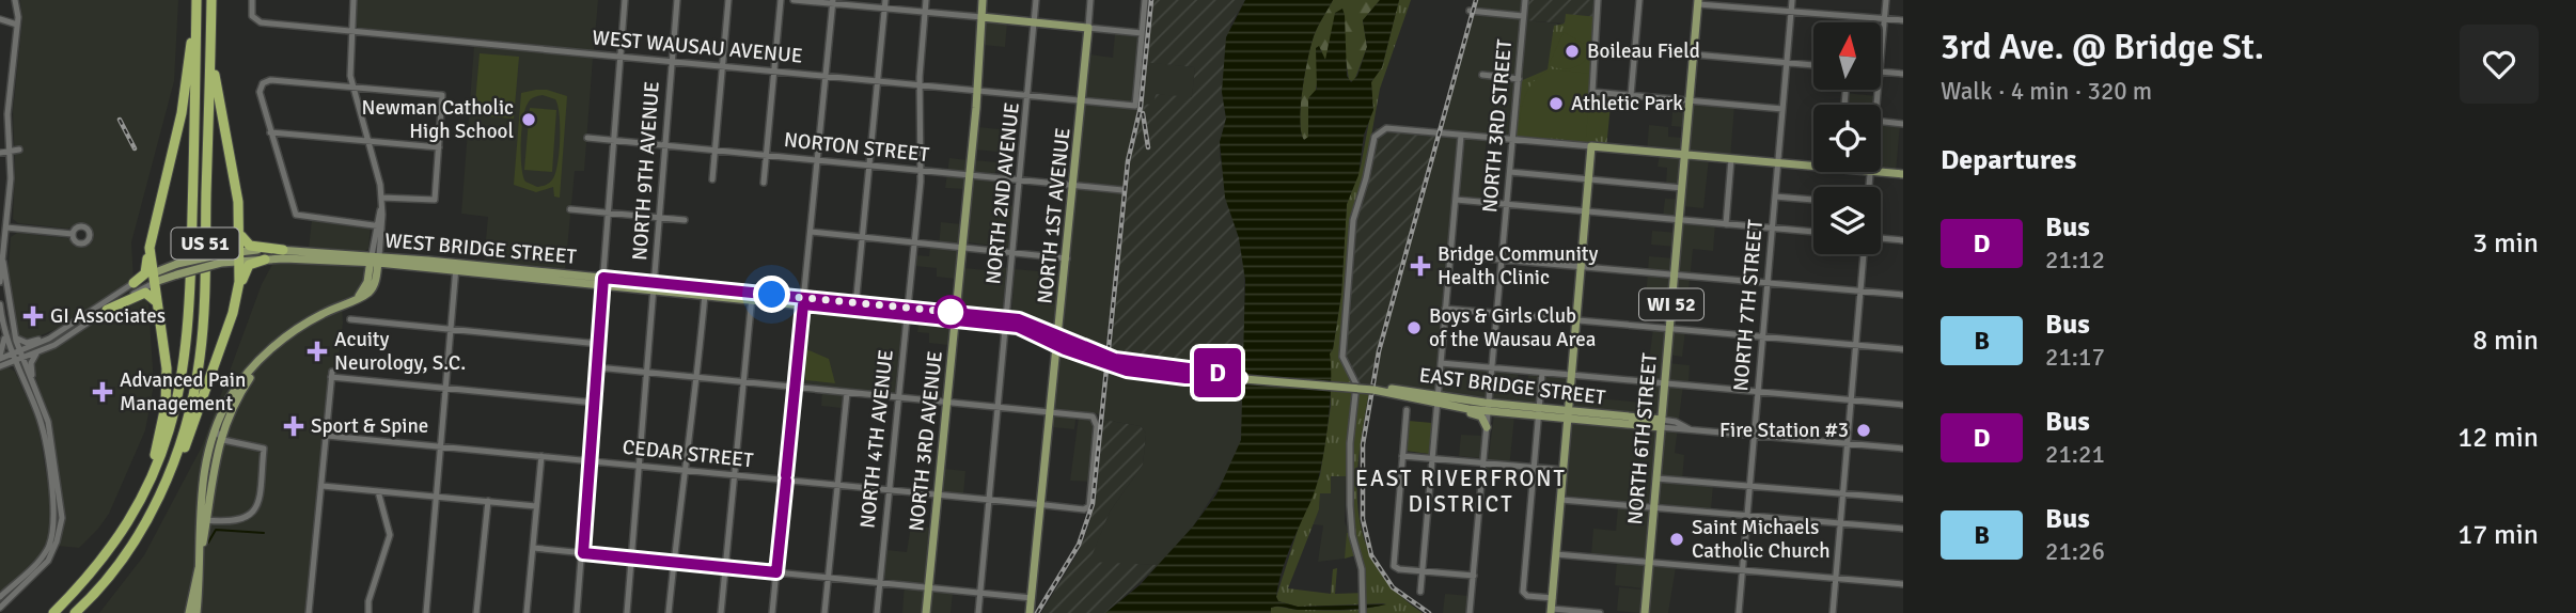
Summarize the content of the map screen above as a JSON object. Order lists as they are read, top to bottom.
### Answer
{
  "streets": {
    "highway": ["US 51"],
    "main road": [
      "NORTH 1ST AVENUE",
      "WEST BRIDGE STREET",
      "WI 52",
      "EAST BRIDGE STREET",
      "NORTH 6TH STREET",
      "NORTH 3RD AVENUE"
    ],
    "street": [
      "WEST WAUSAU AVENUE",
      "NORTH 3RD STREET",
      "NORTON STREET",
      "NORTH 9TH AVENUE",
      "NORTH 2ND AVENUE",
      "NORTH 7TH STREET",
      "NORTH 4TH AVENUE",
      "CEDAR STREET"
    ]
  },
  "crossings": [
    ["WEST WAUSAU AVENUE", "NORTH 9TH AVENUE"],
    ["WEST WAUSAU AVENUE", "NORTH 2ND AVENUE"],
    ["WEST WAUSAU AVENUE", "NORTH 1ST AVENUE"],
    ["WEST WAUSAU AVENUE", "NORTH 4TH AVENUE"],
    ["WEST WAUSAU AVENUE", "NORTH 3RD AVENUE"],
    ["NORTH 3RD STREET", "EAST BRIDGE STREET"],
    ["NORTON STREET", "NORTH 9TH AVENUE"],
    ["NORTON STREET", "NORTH 2ND AVENUE"],
    ["NORTON STREET", "NORTH 1ST AVENUE"],
    ["NORTON STREET", "NORTH 4TH AVENUE"],
    ["NORTON STREET", "NORTH 3RD AVENUE"],
    ["NORTH 9TH AVENUE", "WEST BRIDGE STREET"],
    ["NORTH 9TH AVENUE", "CEDAR STREET"],
    ["NORTH 2ND AVENUE", "WEST BRIDGE STREET"],
    ["NORTH 2ND AVENUE", "CEDAR STREET"],
    ["NORTH 1ST AVENUE", "WEST BRIDGE STREET"],
    ["NORTH 1ST AVENUE", "CEDAR STREET"],
    ["WEST BRIDGE STREET", "EAST BRIDGE STREET"],
    ["WEST BRIDGE STREET", "NORTH 4TH AVENUE"],
    ["WEST BRIDGE STREET", "NORTH 3RD AVENUE"],
    ["NORTH 7TH STREET", "EAST BRIDGE STREET"],
    ["EAST BRIDGE STREET", "NORTH 6TH STREET"],
    ["NORTH 4TH AVENUE", "CEDAR STREET"],
    ["NORTH 3RD AVENUE", "CEDAR STREET"]
  ],
  "districts": ["EAST RIVERFRONT DISTRICT"],
  "places": {
    "other": [
      "Boileau Field",
      "Athletic Park",
      "Newman Catholic High School",
      "Boys & Girls Club of the Wausau Area",
      "Fire Station #3",
      "Saint Michaels Catholic Church"
    ],
    "health": [
      "Bridge Community Health Clinic",
      "GI Associates",
      "Acuity Neurology, S.C.",
      "Advanced Pain Management",
      "Sport & Spine"
    ]
  },
  "lines": ["bus line D"],
  "north": "top",
  "page": {
    "on_map": "D",
    "heading": [
      ["3rd Ave. @ Bridge St.", "Walk · 4 min · 320 m"],
      "Departures"
    ],
    "list": [
      {
        "mark": "D",
        "name": "Bus",
        "note": "21:12",
        "value": "3 min"
      },
      {
        "mark": "B",
        "name": "Bus",
        "note": "21:17",
        "value": "8 min"
      },
      {
        "mark": "D",
        "name": "Bus",
        "note": "21:21",
        "value": "12 min"
      },
      {
        "mark": "B",
        "name": "Bus",
        "note": "21:26",
        "value": "17 min"
      }
    ]
  }
}
